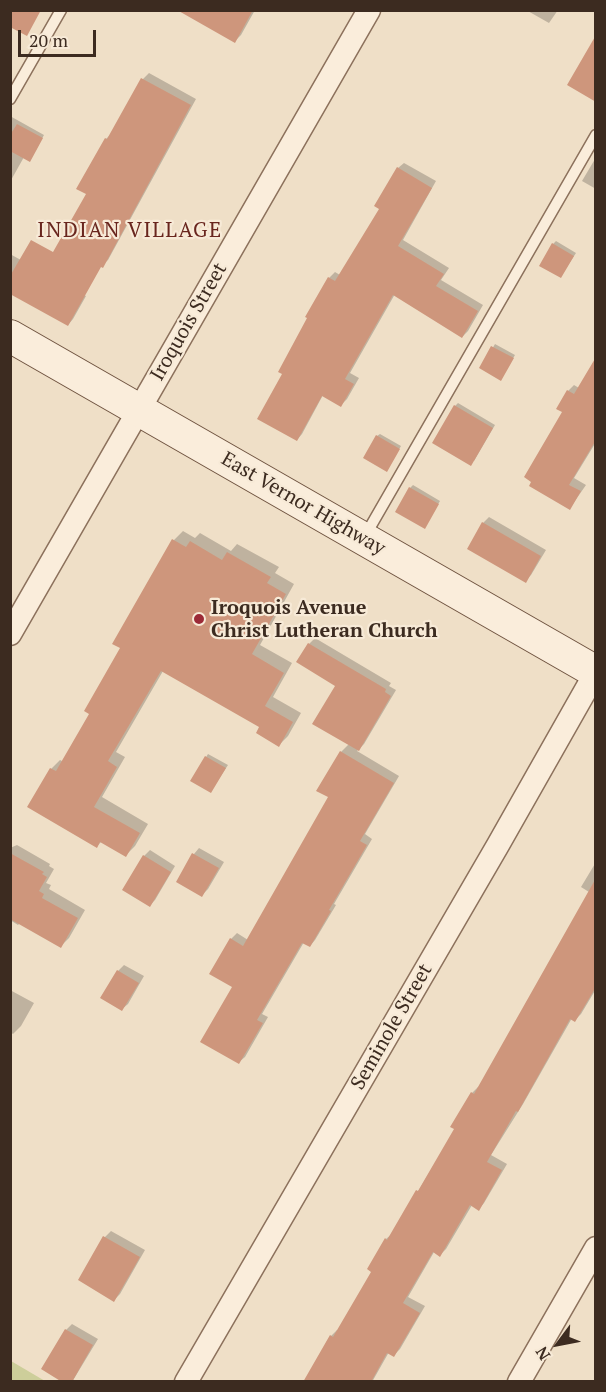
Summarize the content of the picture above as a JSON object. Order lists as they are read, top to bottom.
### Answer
{
  "streets": {
    "street": ["Iroquois Street", "East Vernor Highway", "Seminole Street"]
  },
  "crossings": [
    ["Iroquois Street", "East Vernor Highway"],
    ["East Vernor Highway", "Seminole Street"]
  ],
  "districts": ["INDIAN VILLAGE"],
  "places": ["Iroquois Avenue Christ Lutheran Church"],
  "scale_bar": "20 m",
  "north": "bottom left"
}
